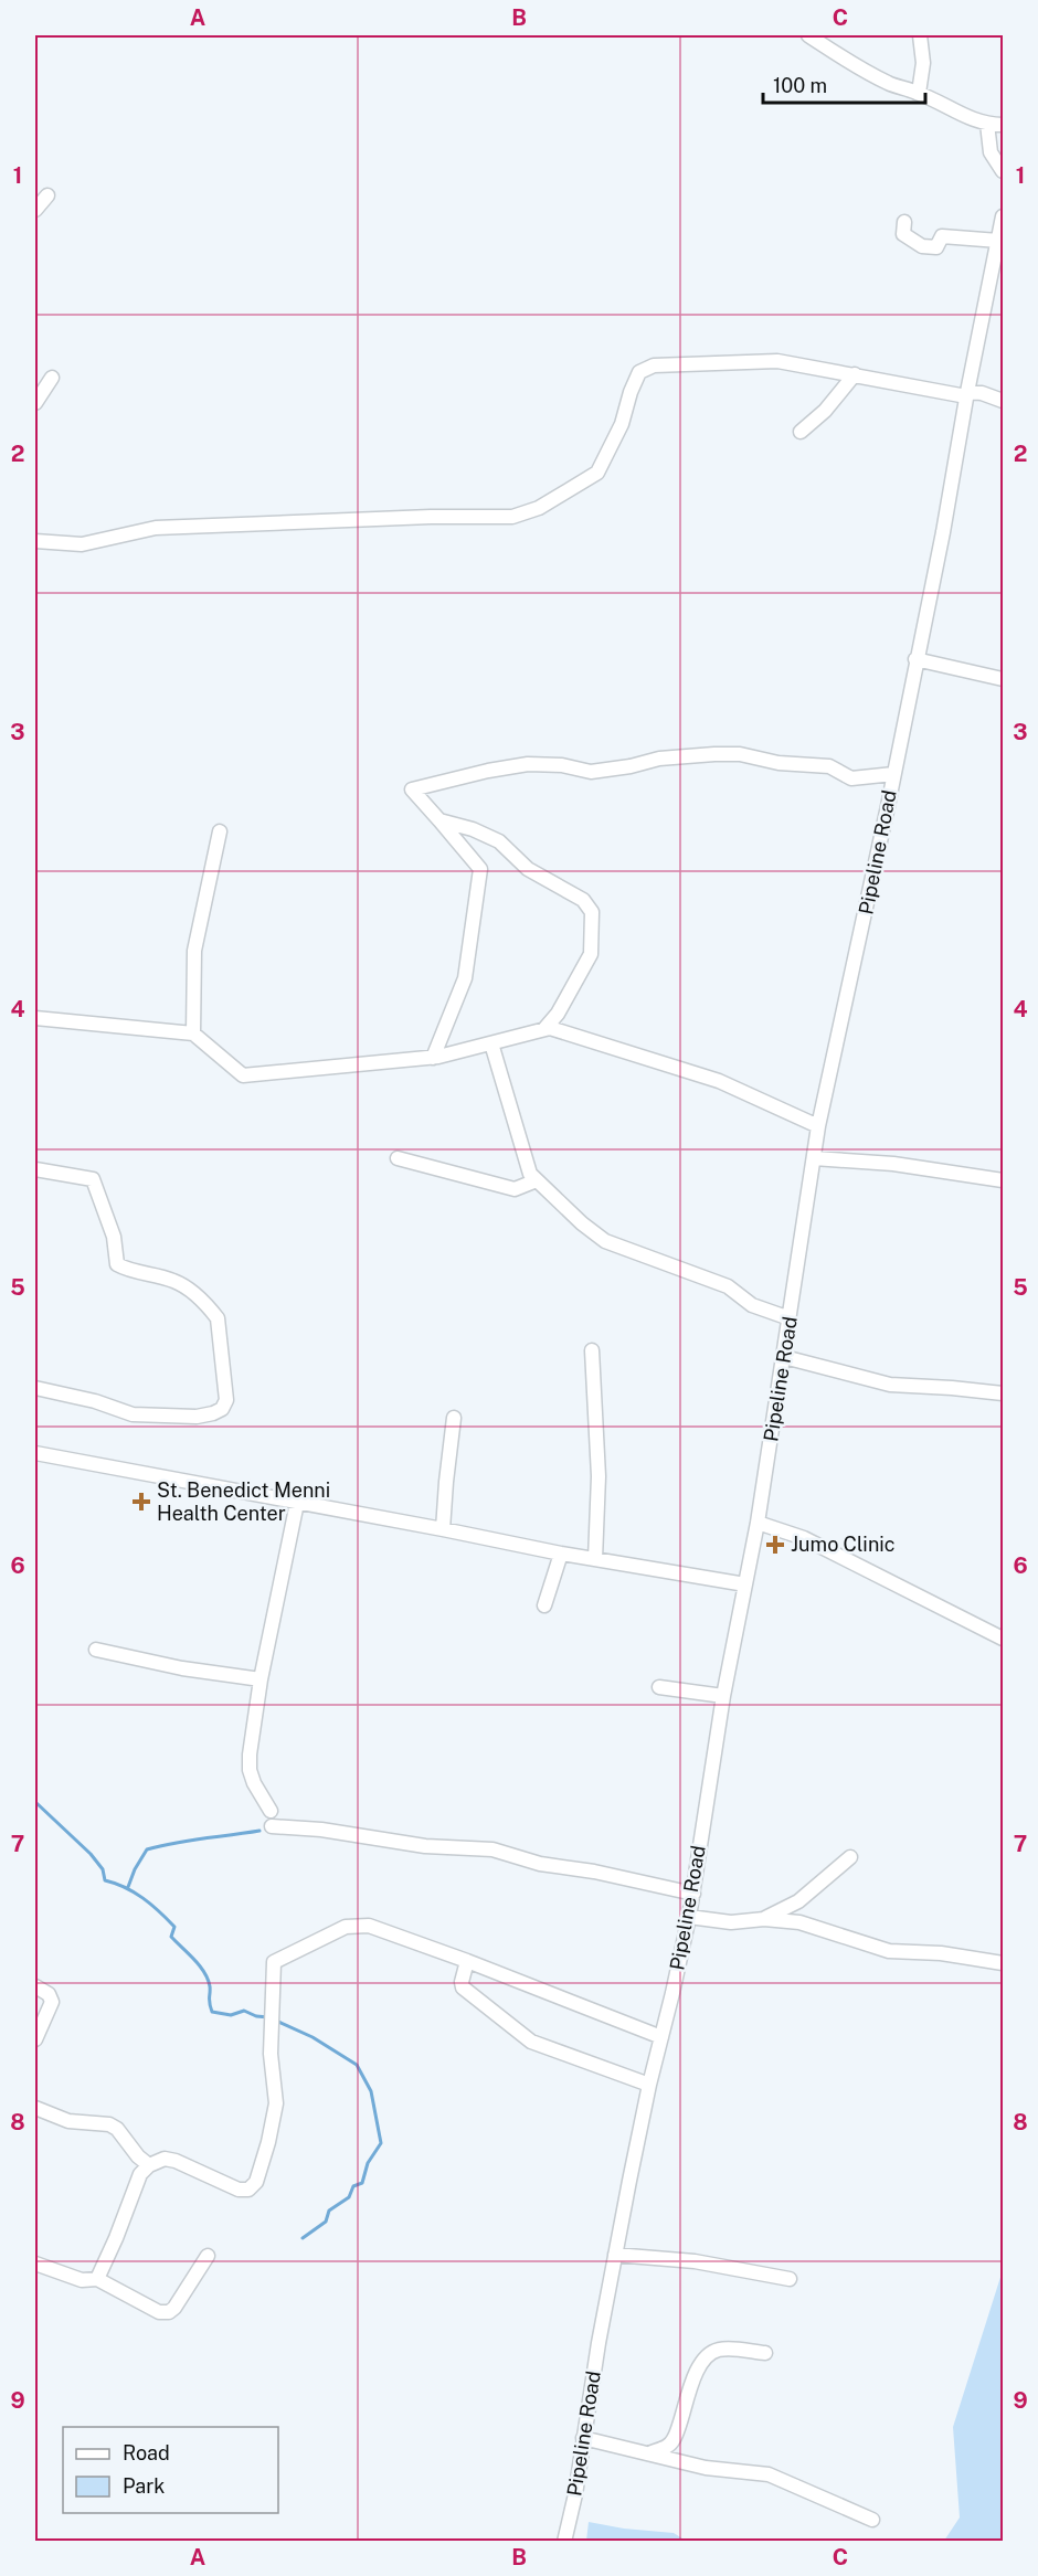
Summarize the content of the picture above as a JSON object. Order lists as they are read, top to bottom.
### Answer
{
  "streets": {
    "street": ["Pipeline Road"]
  },
  "places": {
    "health": ["St. Benedict Menni Health Center", "Jumo Clinic"]
  },
  "legend": ["Road", "Park"],
  "scale_bar": "100 m",
  "grid": {
    "columns": ["A", "B", "C"],
    "rows": [
      "1",
      "2",
      "3",
      "4",
      "5",
      "6",
      "7",
      "8",
      "9"
    ]
  }
}
